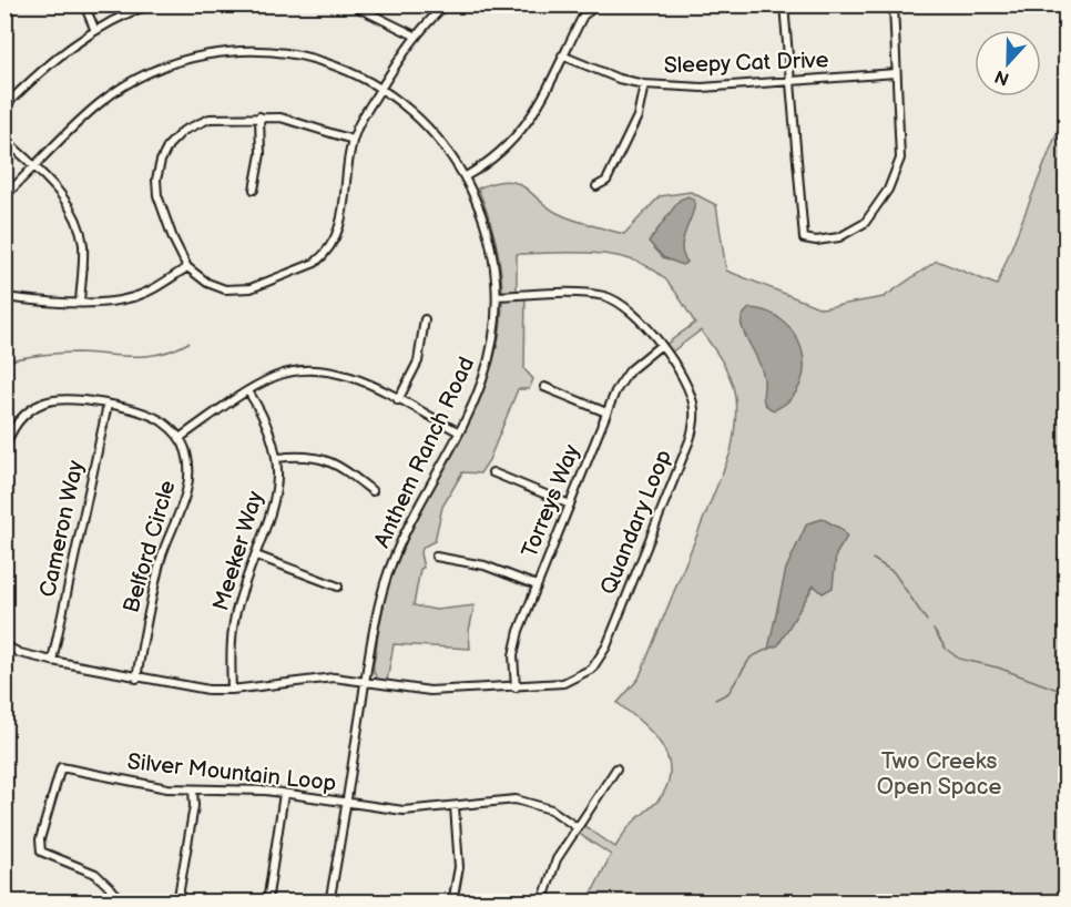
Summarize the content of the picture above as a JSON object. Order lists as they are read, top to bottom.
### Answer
{
  "streets": {
    "street": [
      "Sleepy Cat Drive",
      "Anthem Ranch Road",
      "Torreys Way",
      "Quandary Loop",
      "Cameron Way",
      "Belford Circle",
      "Meeker Way",
      "Silver Mountain Loop"
    ]
  },
  "crossings": [
    ["Anthem Ranch Road", "Quandary Loop"],
    ["Anthem Ranch Road", "Silver Mountain Loop"],
    ["Torreys Way", "Quandary Loop"]
  ],
  "parks": ["Two Creeks Open Space"],
  "north": "bottom"
}
